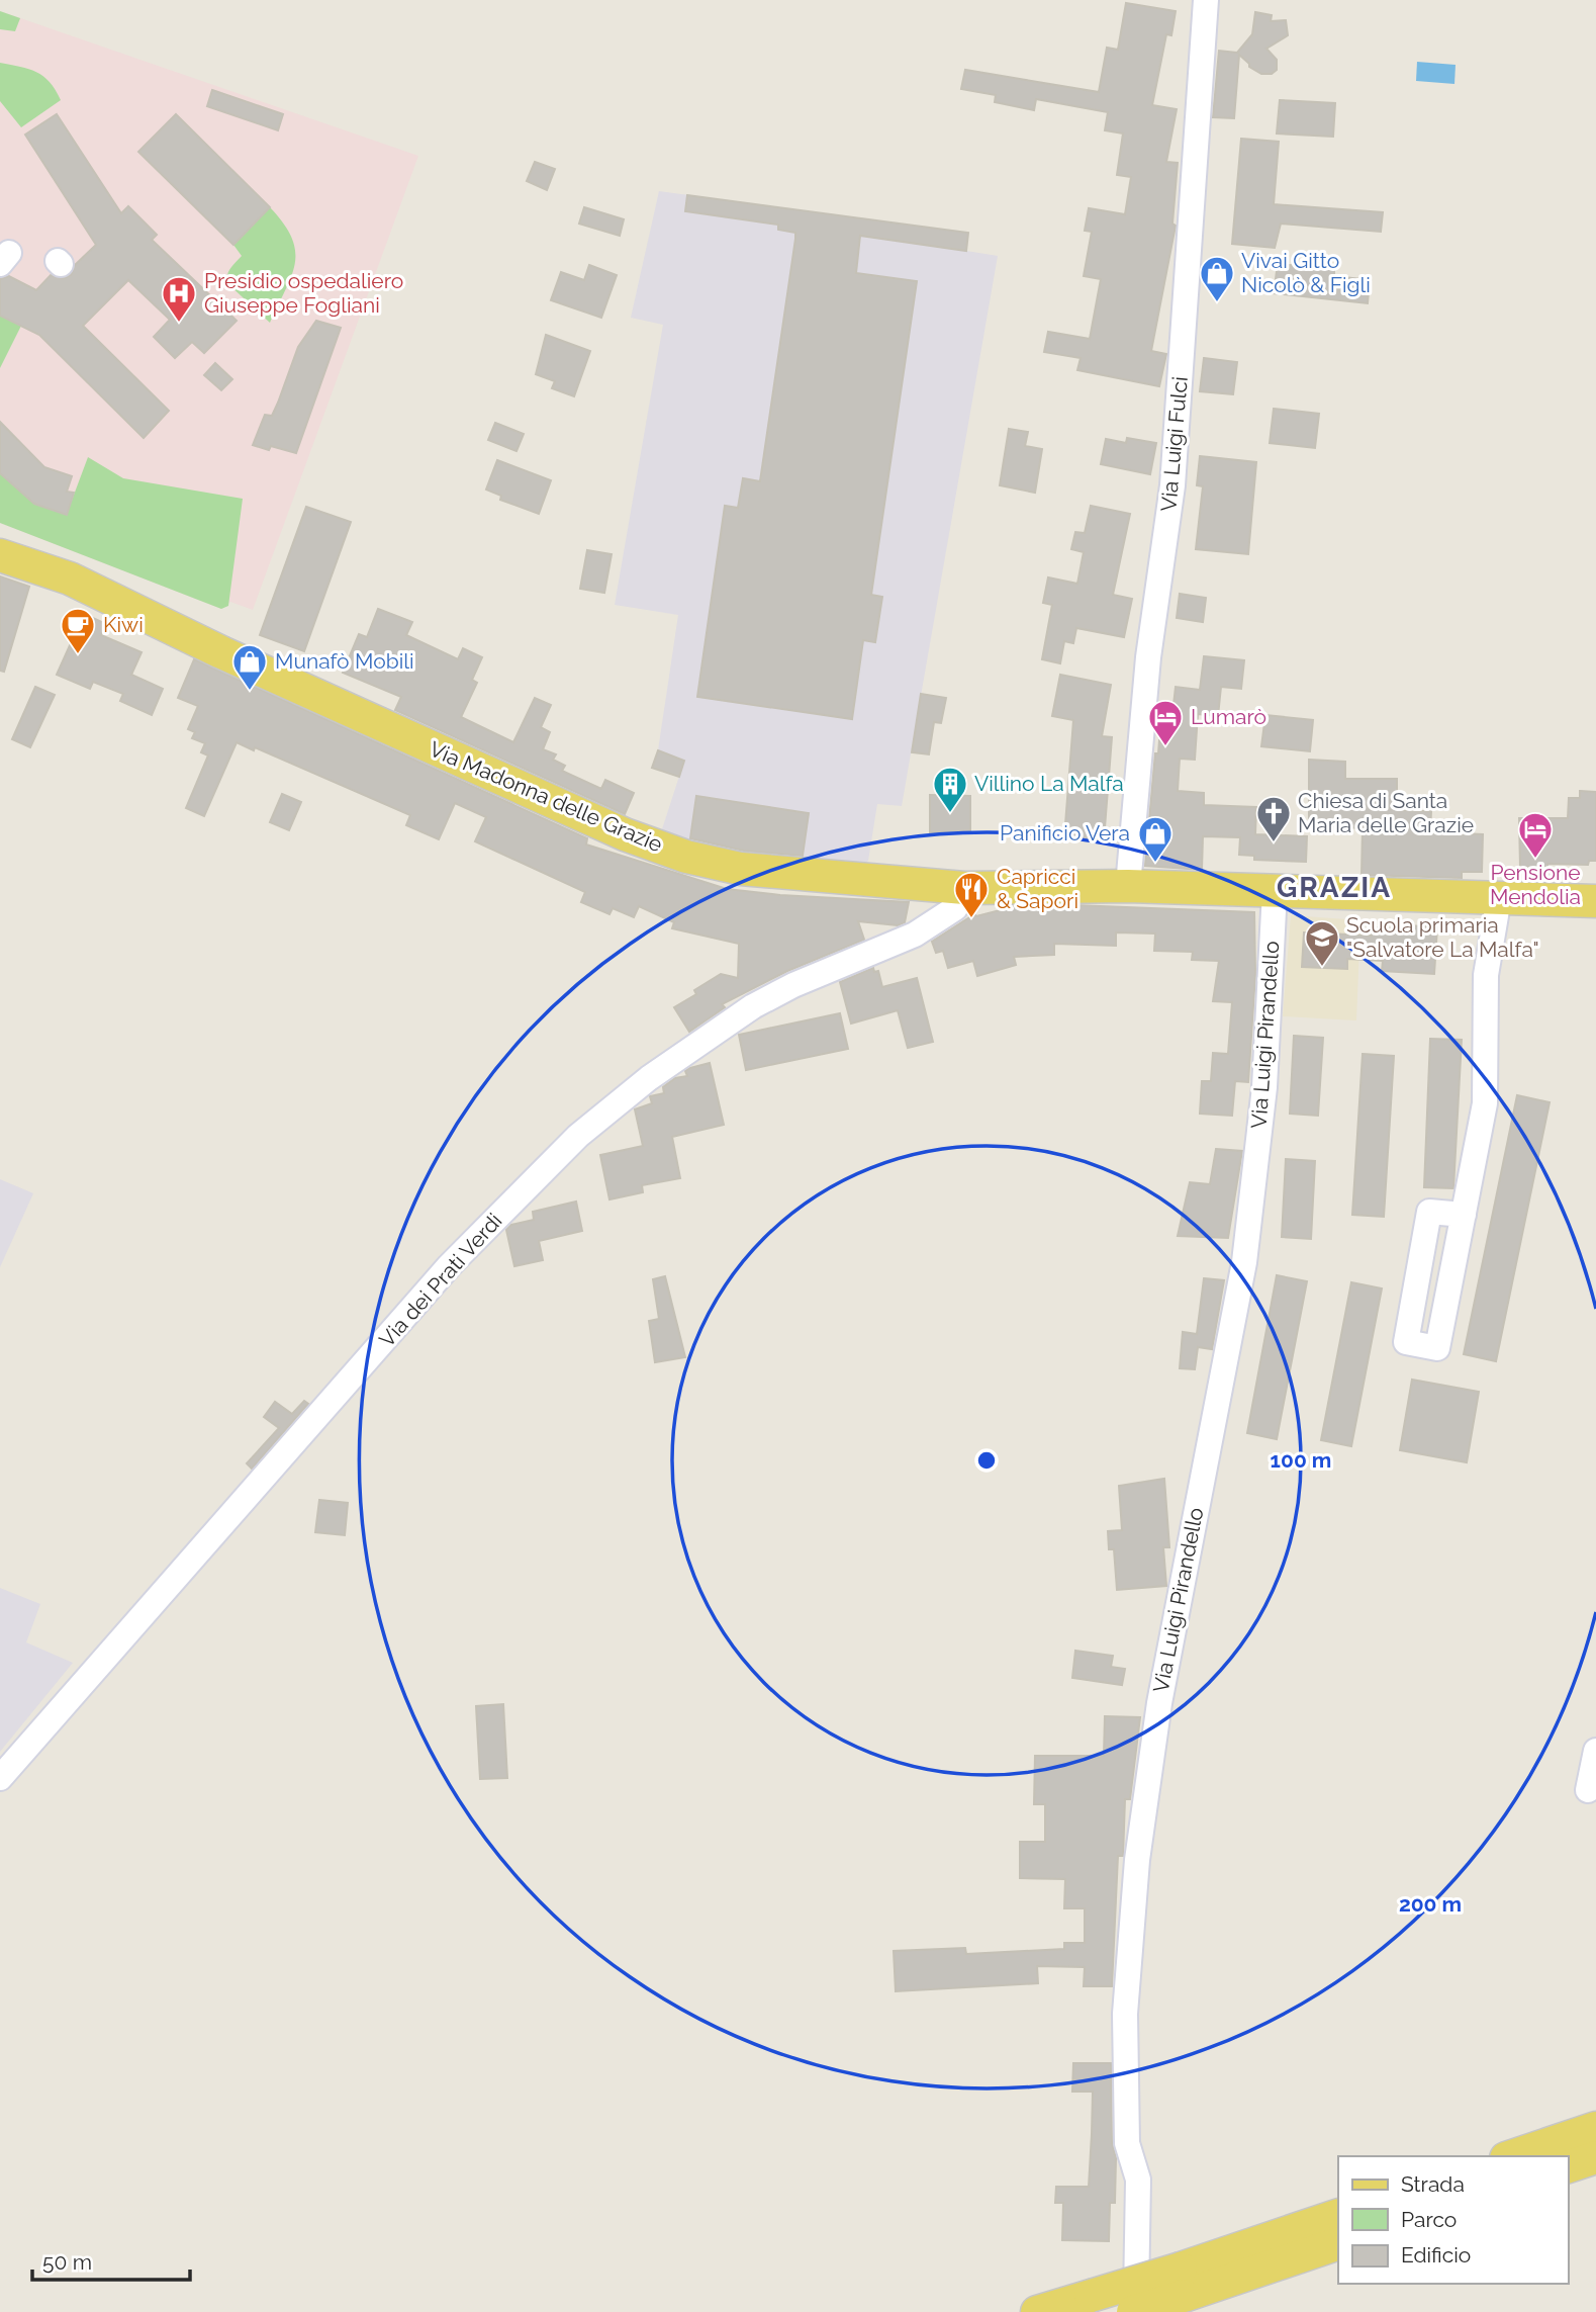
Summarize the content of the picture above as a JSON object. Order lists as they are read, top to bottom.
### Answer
{
  "streets": {
    "main road": ["Via Madonna delle Grazie"],
    "street": ["Via Luigi Fulci", "Via Luigi Pirandello", "Via dei Prati Verdi"]
  },
  "crossings": [
    ["Via Luigi Fulci", "Via Madonna delle Grazie"],
    ["Via Madonna delle Grazie", "Via Luigi Pirandello"],
    ["Via Madonna delle Grazie", "Via dei Prati Verdi"]
  ],
  "districts": ["GRAZIA"],
  "places": {
    "shop": ["Vivai Gitto Nicolò & Figli", "Munafò Mobili", "Panificio Vera"],
    "hospital": ["Presidio ospedaliero Giuseppe Fogliani"],
    "cafe": ["Kiwi"],
    "hotel": ["Lumarò", "Pensione Mendolia"],
    "building": ["Villino La Malfa"],
    "church": ["Chiesa di Santa Maria delle Grazie"],
    "restaurant": ["Capricci & Sapori"],
    "school or university": ["Scuola primaria \"Salvatore La Malfa\""]
  },
  "legend": ["Strada", "Parco", "Edificio"],
  "scale_bar": "50 m",
  "rings": ["100 m", "200 m"]
}
